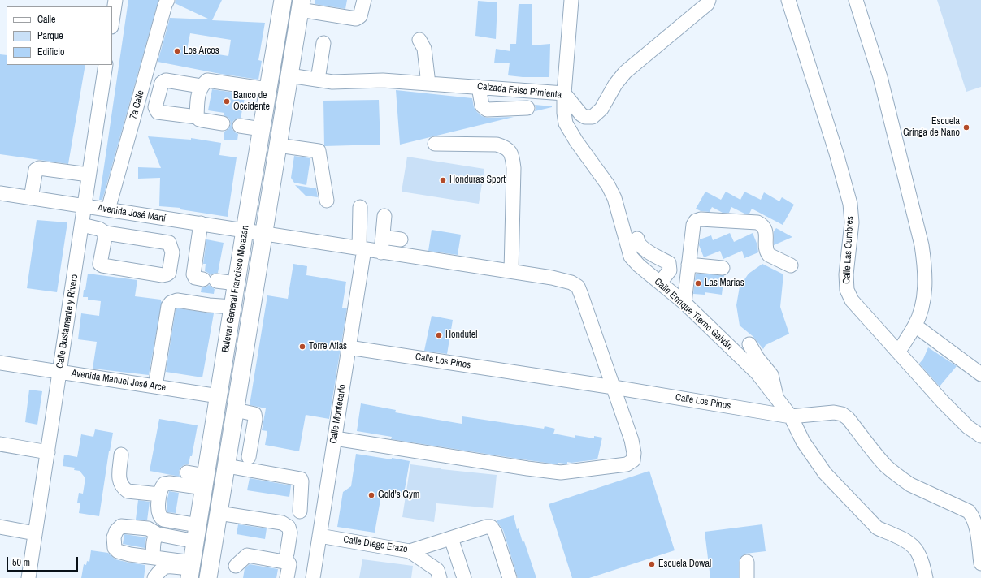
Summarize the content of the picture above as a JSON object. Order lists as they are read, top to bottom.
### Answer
{
  "streets": {
    "main road": ["Bulevar General Francisco Morazán"],
    "street": [
      "Calzada Falso Pimienta",
      "7a Calle",
      "Avenida José Martí",
      "Calle Las Cumbres",
      "Calle Enrique Tierno Galván",
      "Calle Bustamante y Rivero",
      "Calle Los Pinos",
      "Avenida Manuel José Arce",
      "Calle Montecarlo",
      "Calle Diego Erazo"
    ]
  },
  "crossings": [
    ["Calzada Falso Pimienta", "Bulevar General Francisco Morazán"],
    ["Calzada Falso Pimienta", "Calle Enrique Tierno Galván"],
    ["7a Calle", "Avenida José Martí"],
    ["Avenida José Martí", "Bulevar General Francisco Morazán"],
    ["Avenida José Martí", "Calle Bustamante y Rivero"],
    ["Avenida José Martí", "Calle Los Pinos"],
    ["Avenida José Martí", "Calle Montecarlo"],
    ["Bulevar General Francisco Morazán", "Avenida Manuel José Arce"],
    ["Calle Enrique Tierno Galván", "Calle Los Pinos"],
    ["Calle Bustamante y Rivero", "Avenida Manuel José Arce"],
    ["Calle Los Pinos", "Calle Montecarlo"],
    ["Calle Montecarlo", "Calle Diego Erazo"]
  ],
  "places": [
    "Los Arcos",
    "Banco de Occidente",
    "Escuela Gringa de Nano",
    "Honduras Sport",
    "Las Marias",
    "Hondutel",
    "Torre Atlas",
    "Gold's Gym",
    "Escuela Dowal"
  ],
  "legend": ["Calle", "Parque", "Edificio"],
  "scale_bar": "50 m"
}
